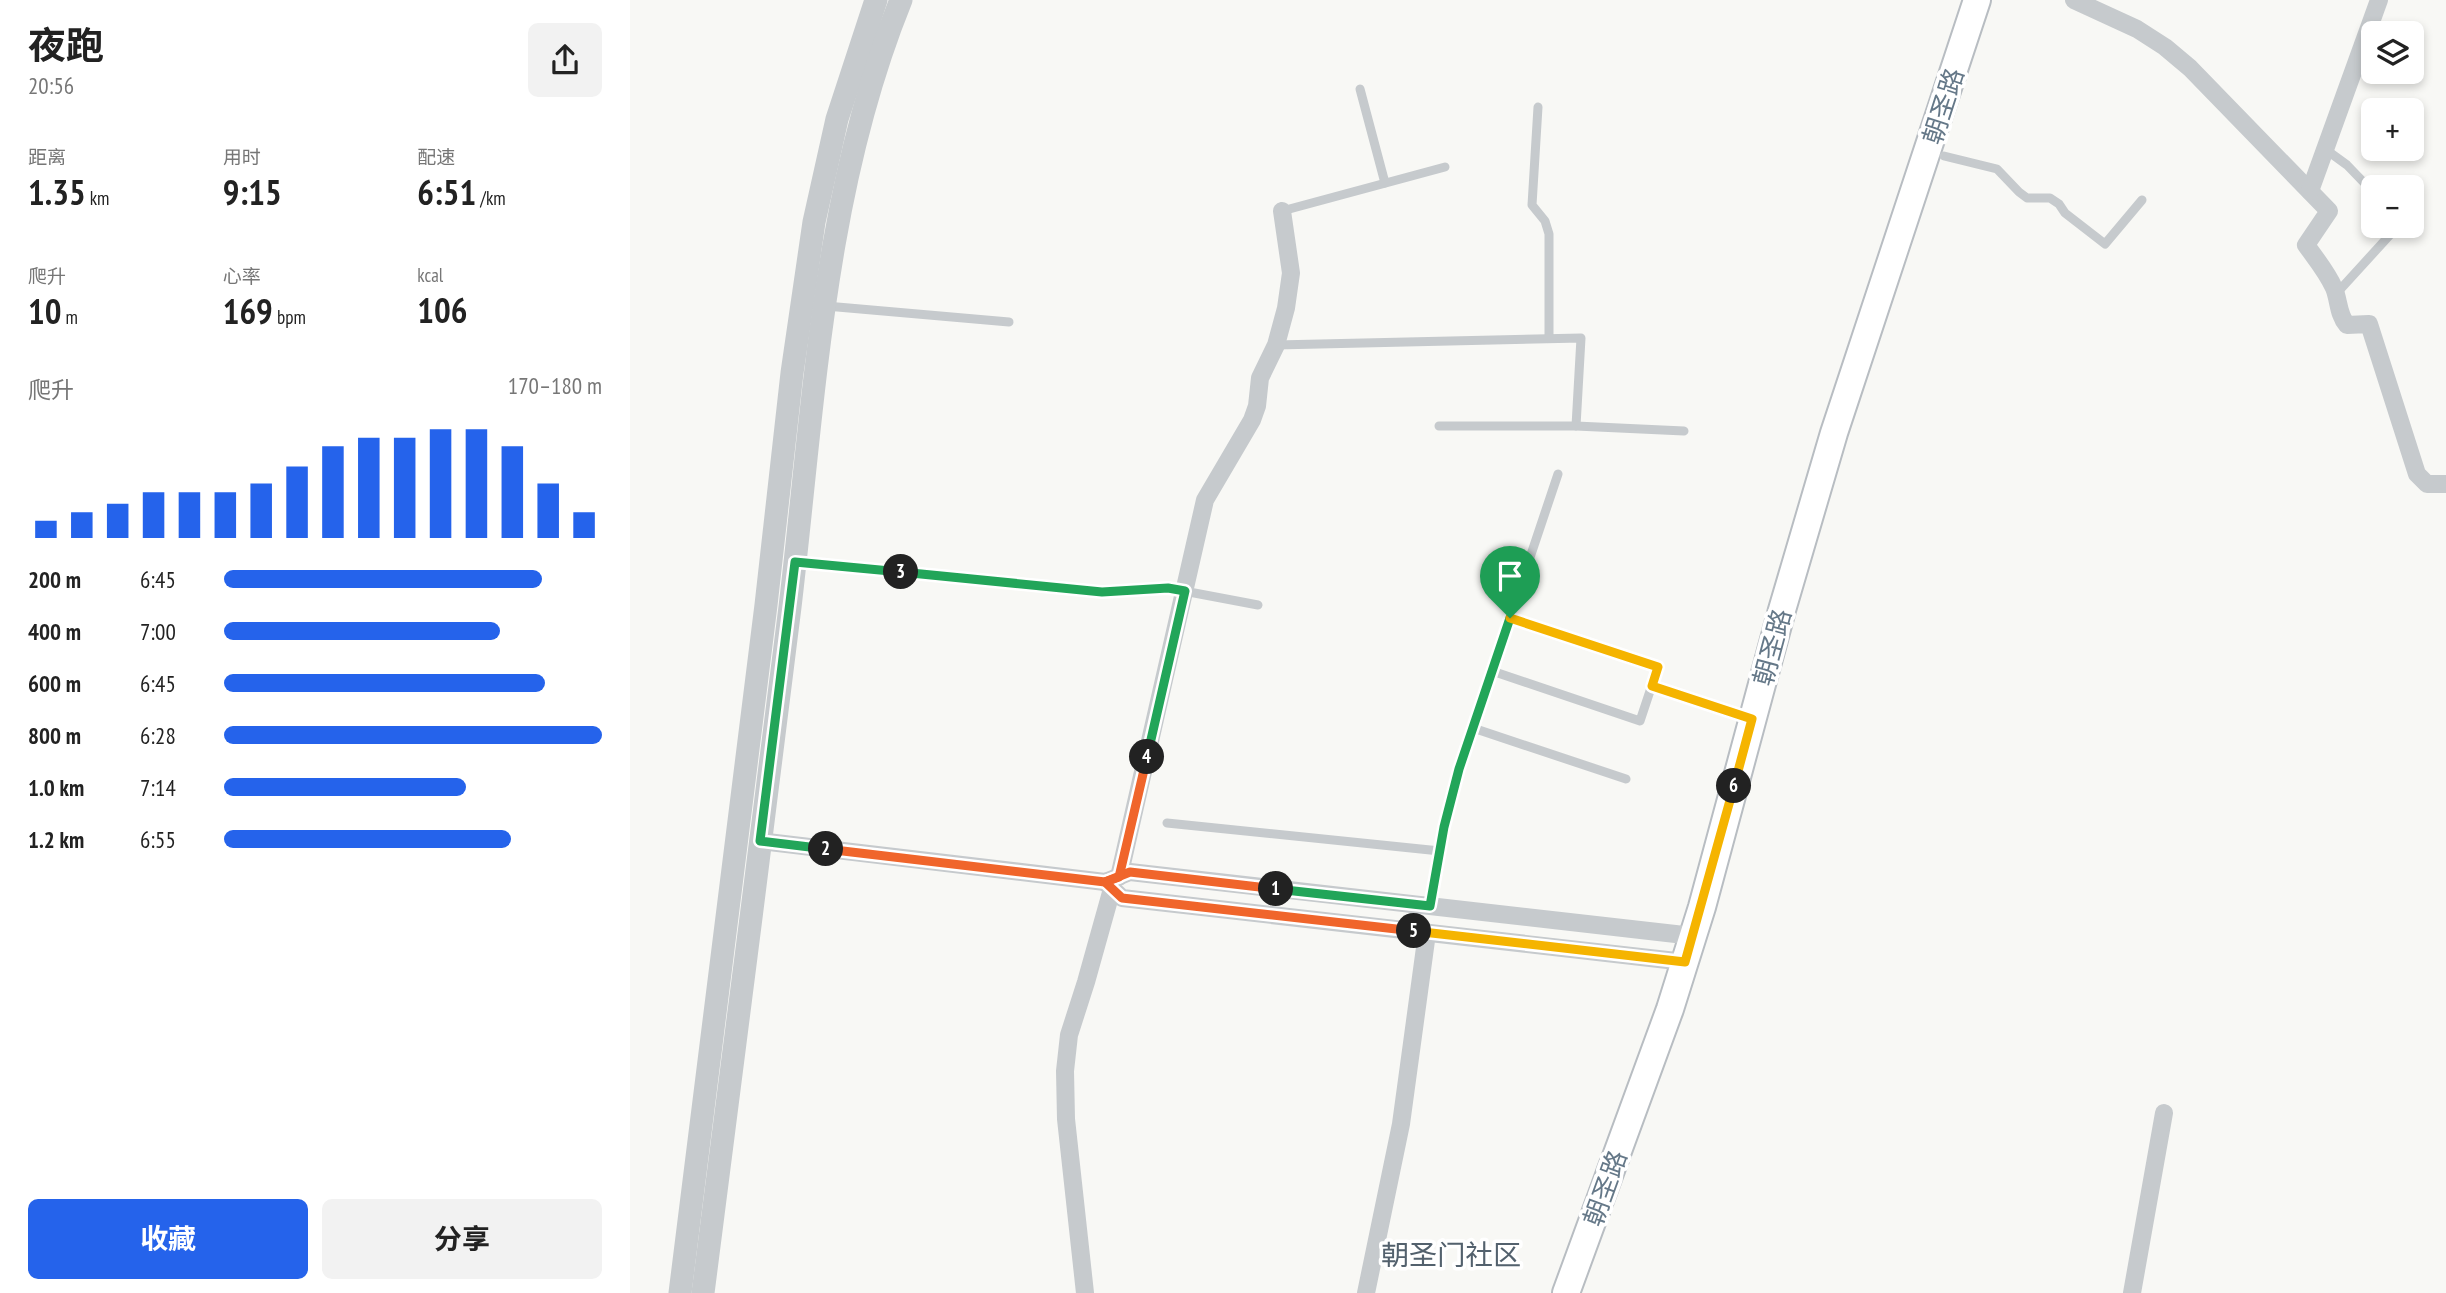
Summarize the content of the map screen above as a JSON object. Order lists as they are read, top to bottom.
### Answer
{
  "streets": {
    "main road": ["朝圣路"]
  },
  "districts": ["朝圣门社区"],
  "page": {
    "heading": ["夜跑", "20:56"],
    "map_buttons": ["+", "−"],
    "stats": [
      ["距离", "1.35 km"],
      ["用时", "9:15"],
      ["配速", "6:51 /km"],
      ["爬升", "10 m"],
      ["心率", "169 bpm"],
      ["kcal", "106"]
    ],
    "chart": ["爬升", "170–180 m"],
    "list": [
      {
        "name": "200 m",
        "note": "6:45"
      },
      {
        "name": "400 m",
        "note": "7:00"
      },
      {
        "name": "600 m",
        "note": "6:45"
      },
      {
        "name": "800 m",
        "note": "6:28"
      },
      {
        "name": "1.0 km",
        "note": "7:14"
      },
      {
        "name": "1.2 km",
        "note": "6:55"
      }
    ],
    "pins": [
      "3",
      "4",
      "6",
      "2",
      "1",
      "5"
    ],
    "buttons": ["收藏", "分享"]
  }
}
